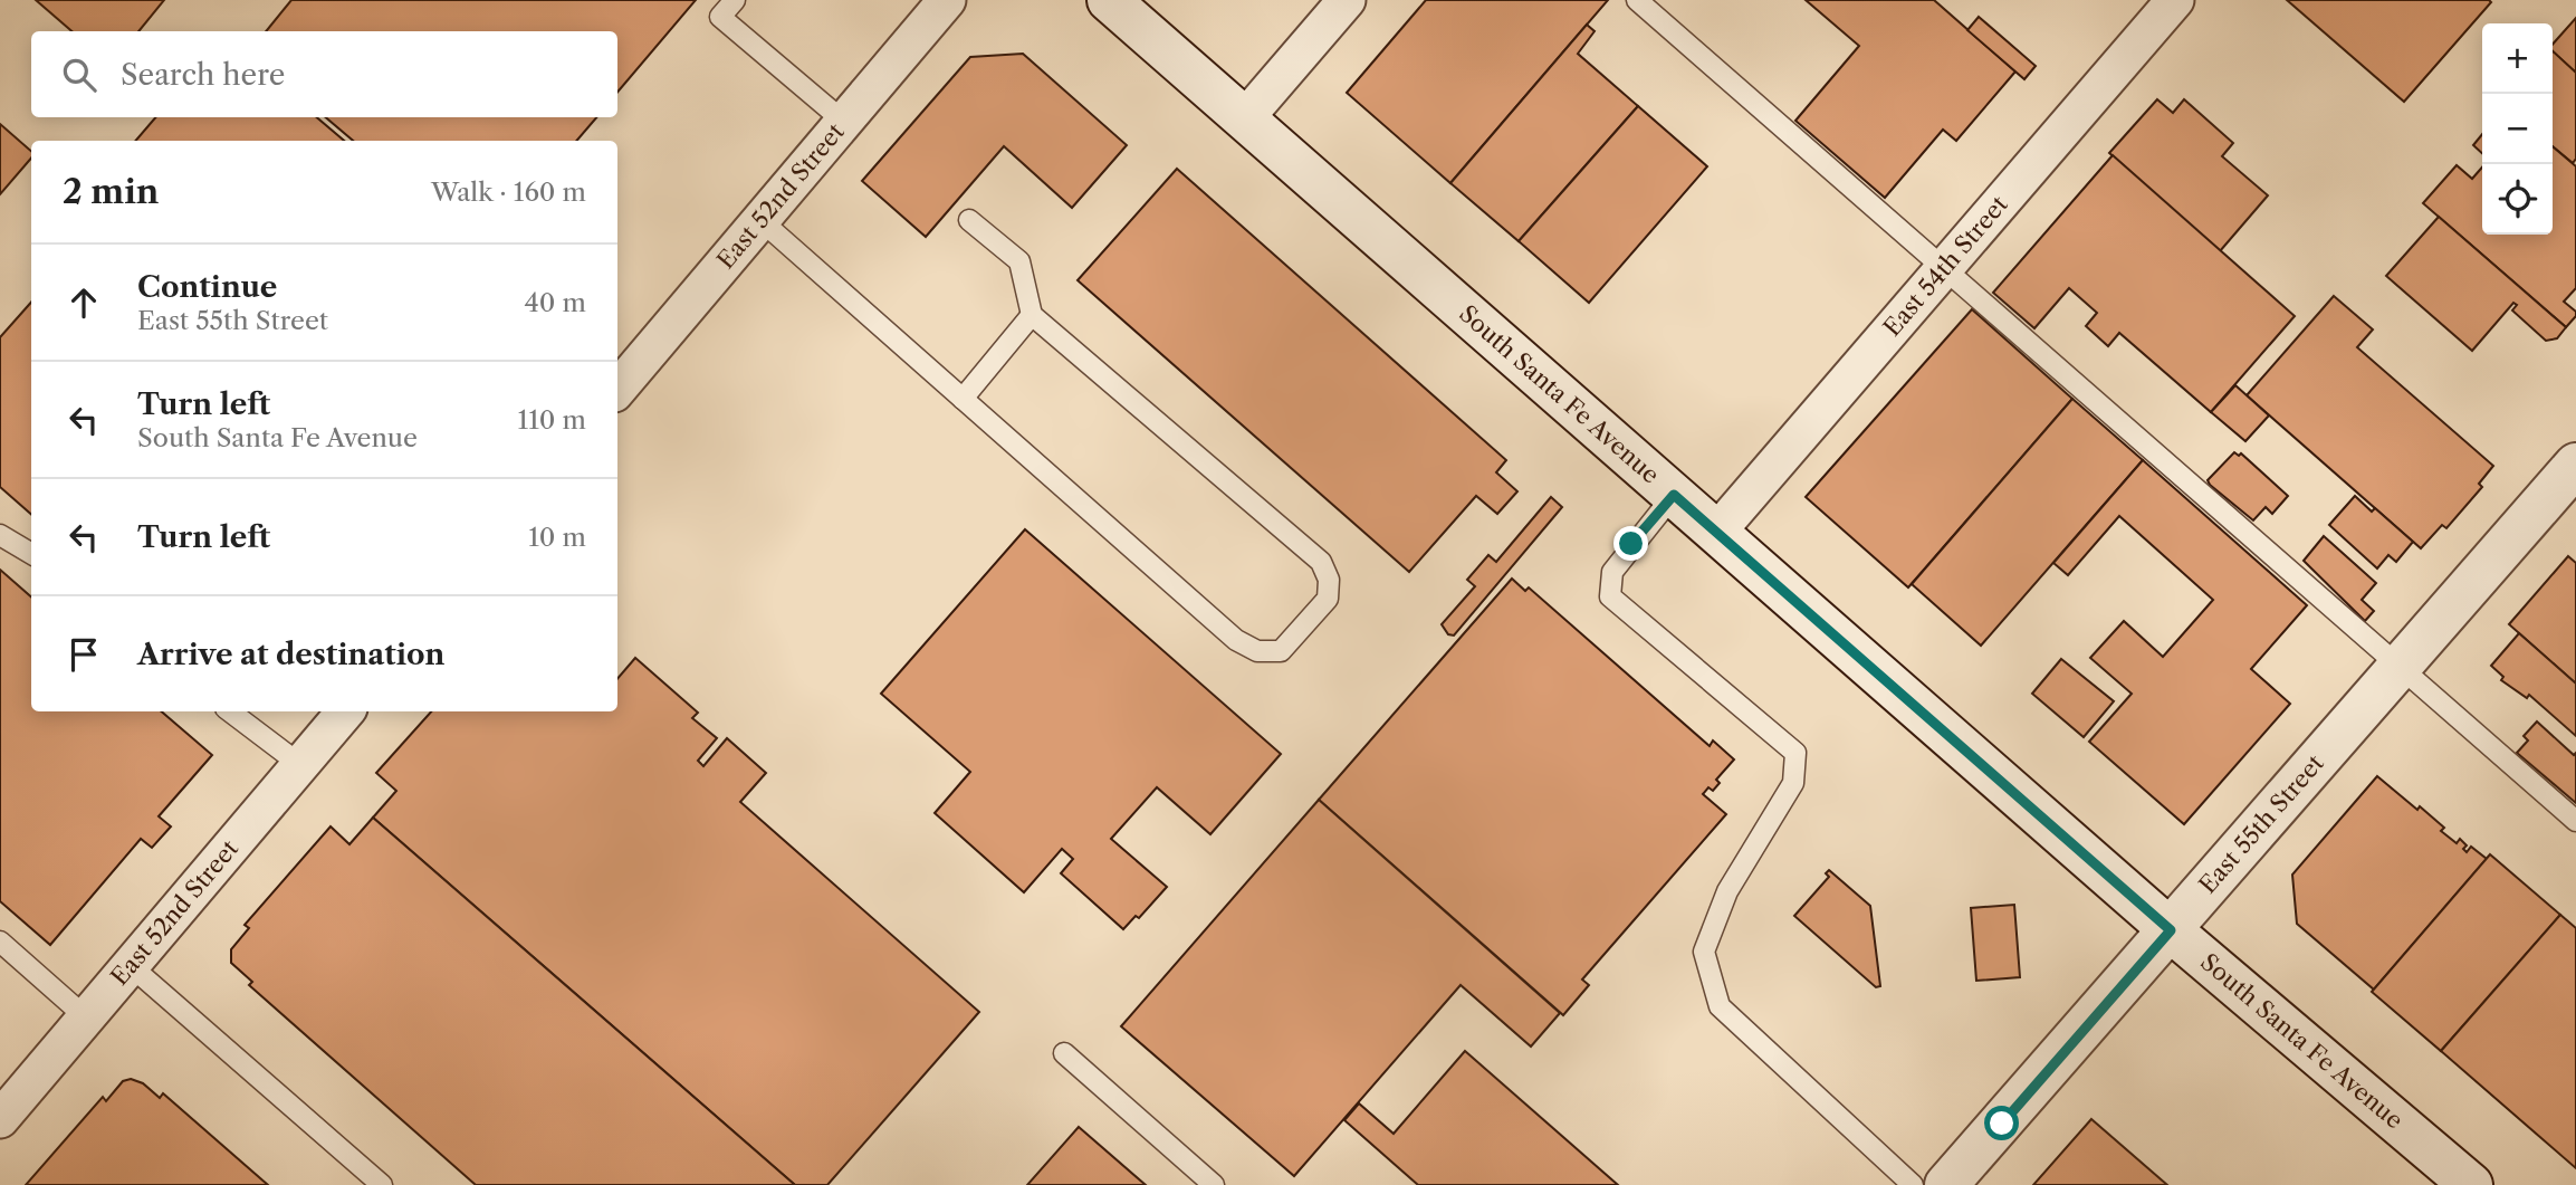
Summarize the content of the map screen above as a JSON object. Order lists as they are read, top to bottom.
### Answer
{
  "streets": {
    "main road": ["South Santa Fe Avenue", "East 55th Street"],
    "street": ["East 52nd Street", "East 54th Street"]
  },
  "crossings": [
    ["East 54th Street", "South Santa Fe Avenue"],
    ["South Santa Fe Avenue", "East 55th Street"]
  ],
  "page": {
    "map_buttons": ["+", "−"],
    "search": "Search here",
    "heading": ["2 min", "Walk · 160 m"],
    "list": [
      ["Continue", "East 55th Street", "40 m"],
      ["Turn left", "South Santa Fe Avenue", "110 m"],
      ["Turn left", "10 m"],
      "Arrive at destination"
    ]
  }
}
